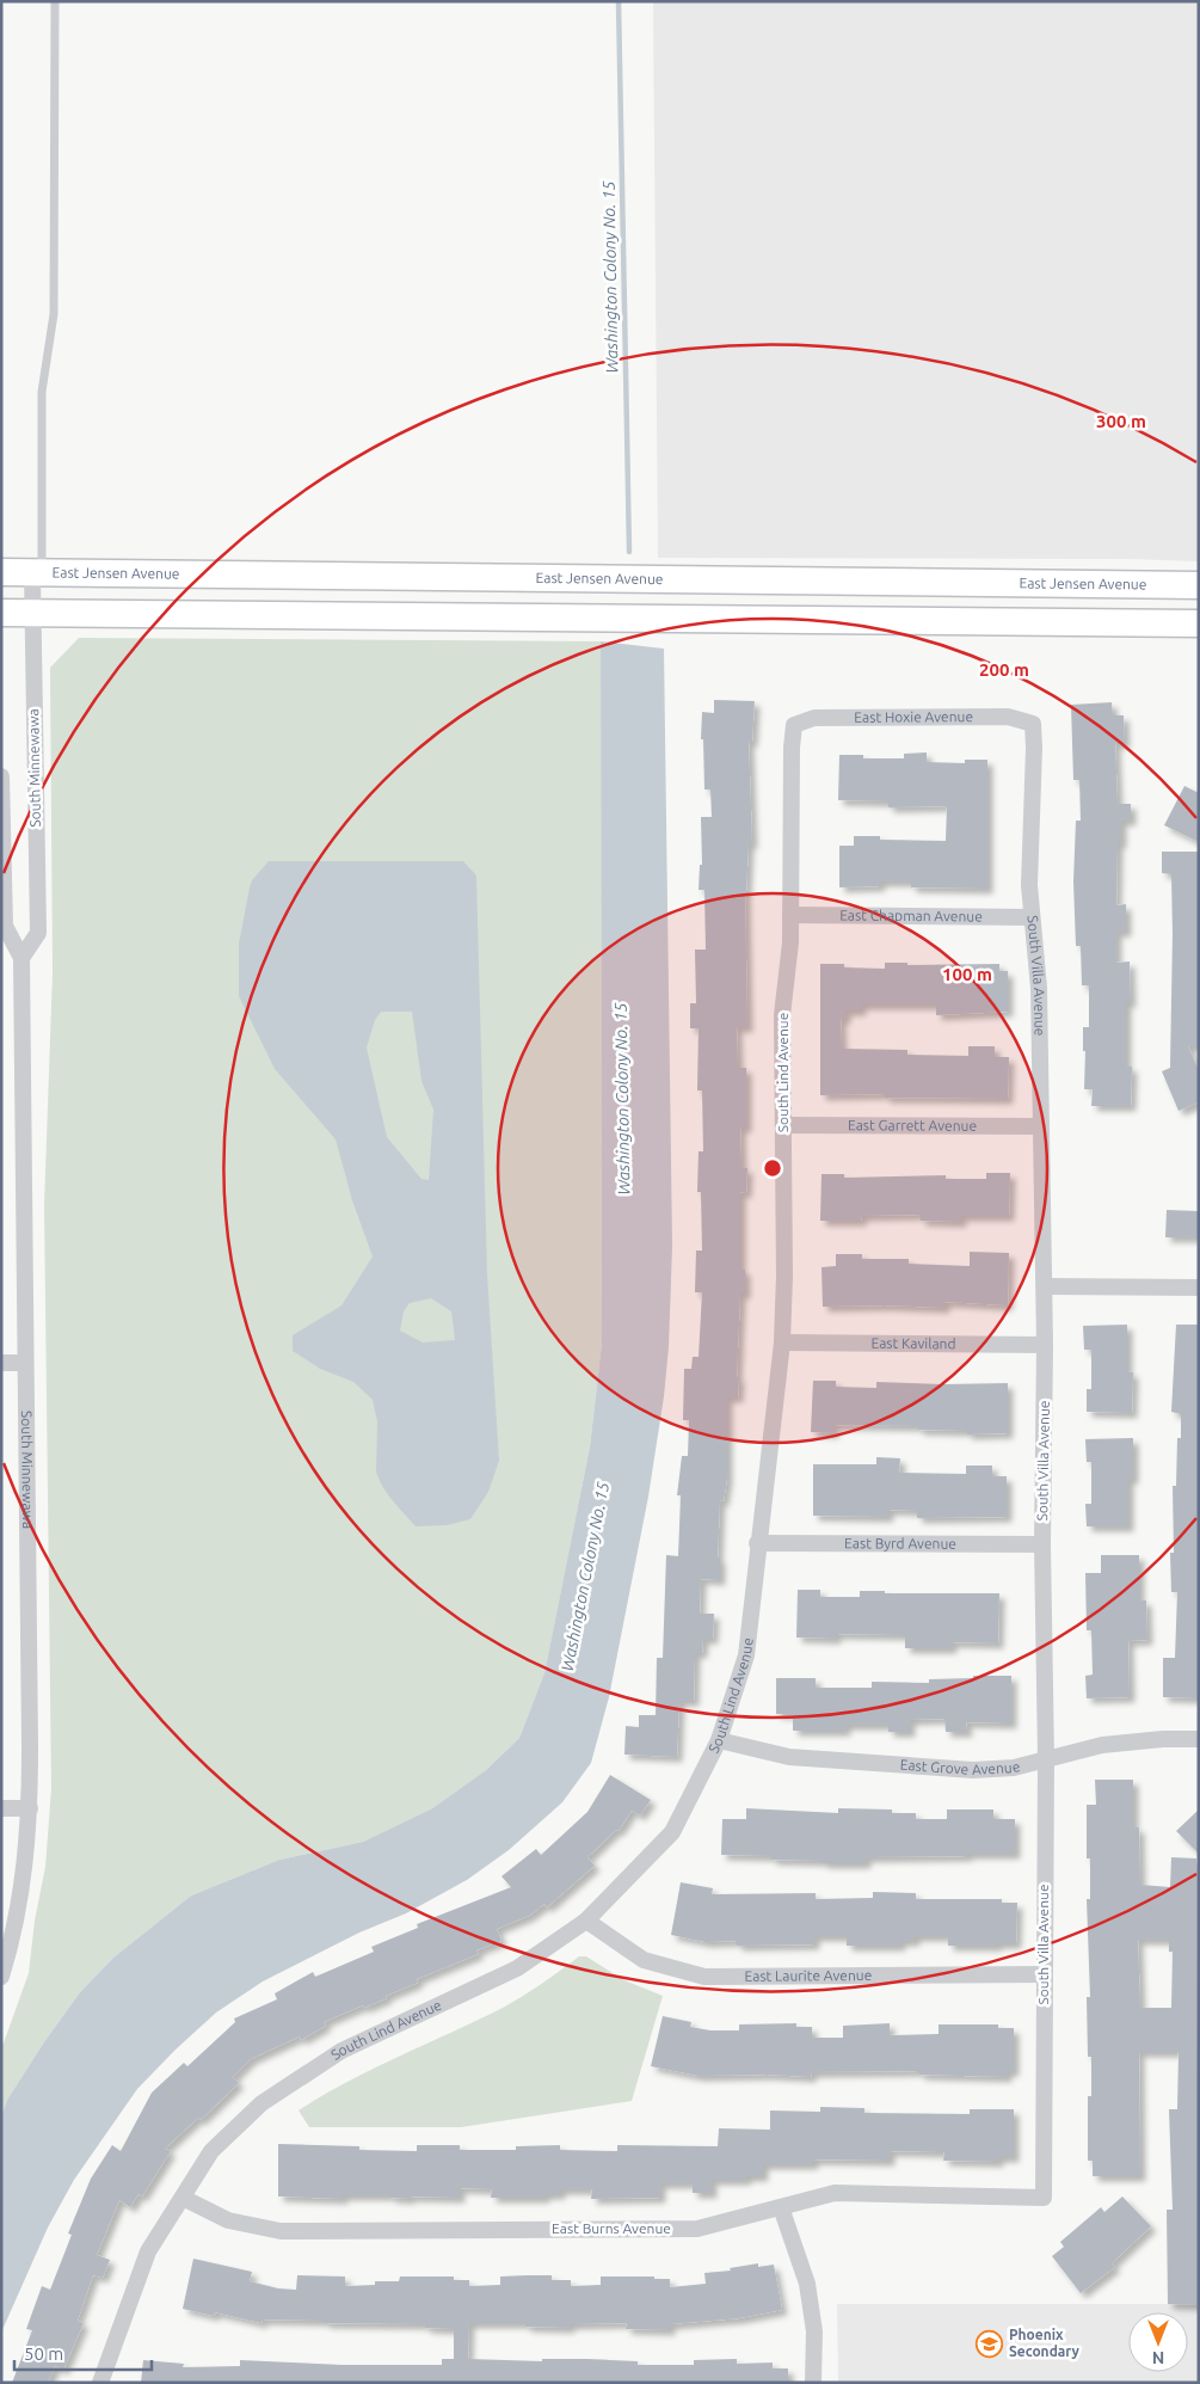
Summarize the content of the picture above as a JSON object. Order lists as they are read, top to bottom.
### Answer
{
  "streets": {
    "main road": ["East Jensen Avenue"],
    "street": [
      "East Hoxie Avenue",
      "South Minnewawa",
      "East Chapman Avenue",
      "South Villa Avenue",
      "South Lind Avenue",
      "East Garrett Avenue",
      "East Kaviland",
      "East Byrd Avenue",
      "East Grove Avenue",
      "East Laurite Avenue",
      "East Burns Avenue"
    ]
  },
  "crossings": [
    ["East Jensen Avenue", "South Minnewawa"],
    ["East Hoxie Avenue", "South Villa Avenue"],
    ["East Hoxie Avenue", "South Lind Avenue"],
    ["East Chapman Avenue", "South Villa Avenue"],
    ["East Chapman Avenue", "South Lind Avenue"],
    ["South Villa Avenue", "East Garrett Avenue"],
    ["South Villa Avenue", "East Kaviland"],
    ["South Villa Avenue", "East Byrd Avenue"],
    ["South Villa Avenue", "East Grove Avenue"],
    ["South Villa Avenue", "East Laurite Avenue"],
    ["South Villa Avenue", "East Burns Avenue"],
    ["South Lind Avenue", "East Garrett Avenue"],
    ["South Lind Avenue", "East Kaviland"],
    ["South Lind Avenue", "East Byrd Avenue"],
    ["South Lind Avenue", "East Grove Avenue"],
    ["South Lind Avenue", "East Laurite Avenue"],
    ["South Lind Avenue", "East Burns Avenue"]
  ],
  "water": ["Washington Colony No. 15"],
  "places": {
    "school or university": ["Phoenix Secondary"]
  },
  "scale_bar": "50 m",
  "north": "bottom",
  "rings": ["300 m", "200 m", "100 m"]
}
